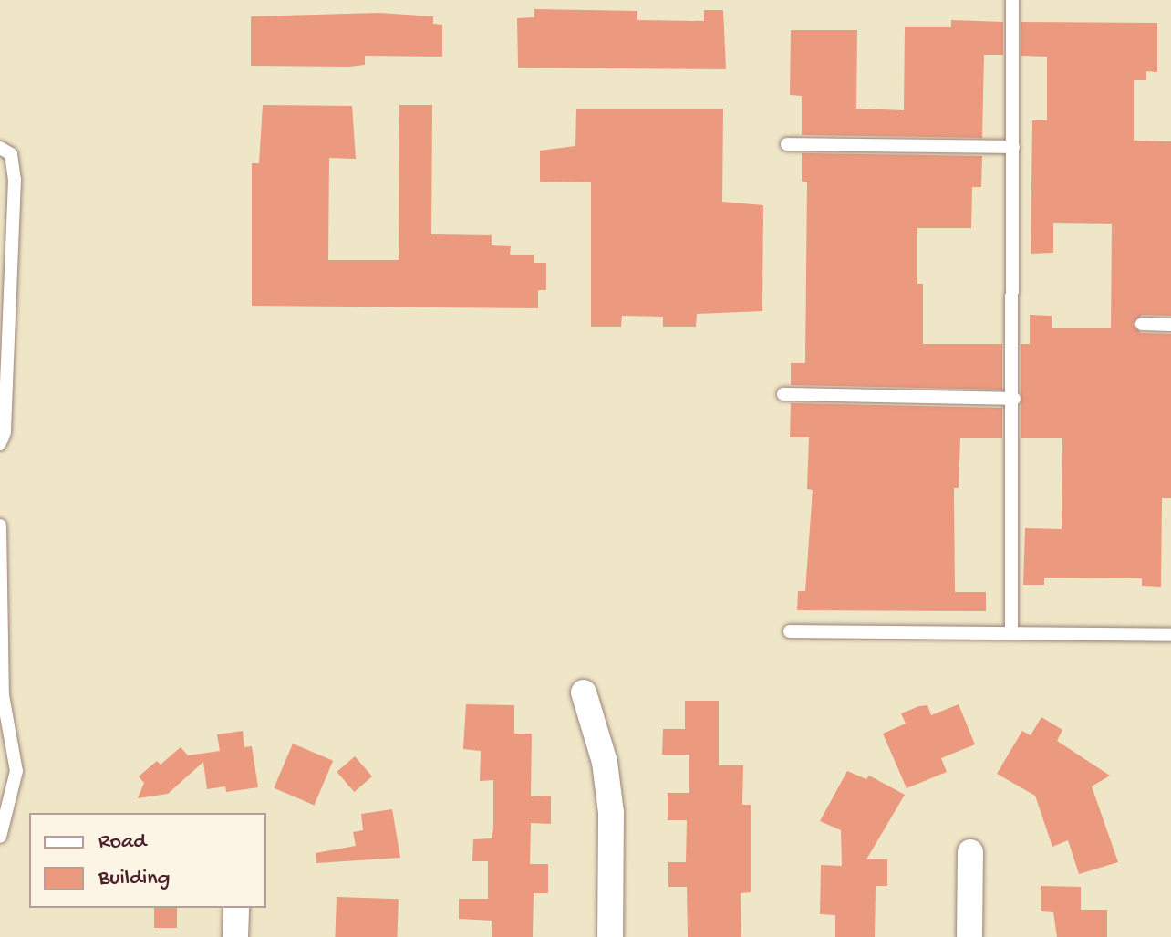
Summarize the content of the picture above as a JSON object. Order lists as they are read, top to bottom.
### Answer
{
  "legend": ["Road", "Building"]
}
